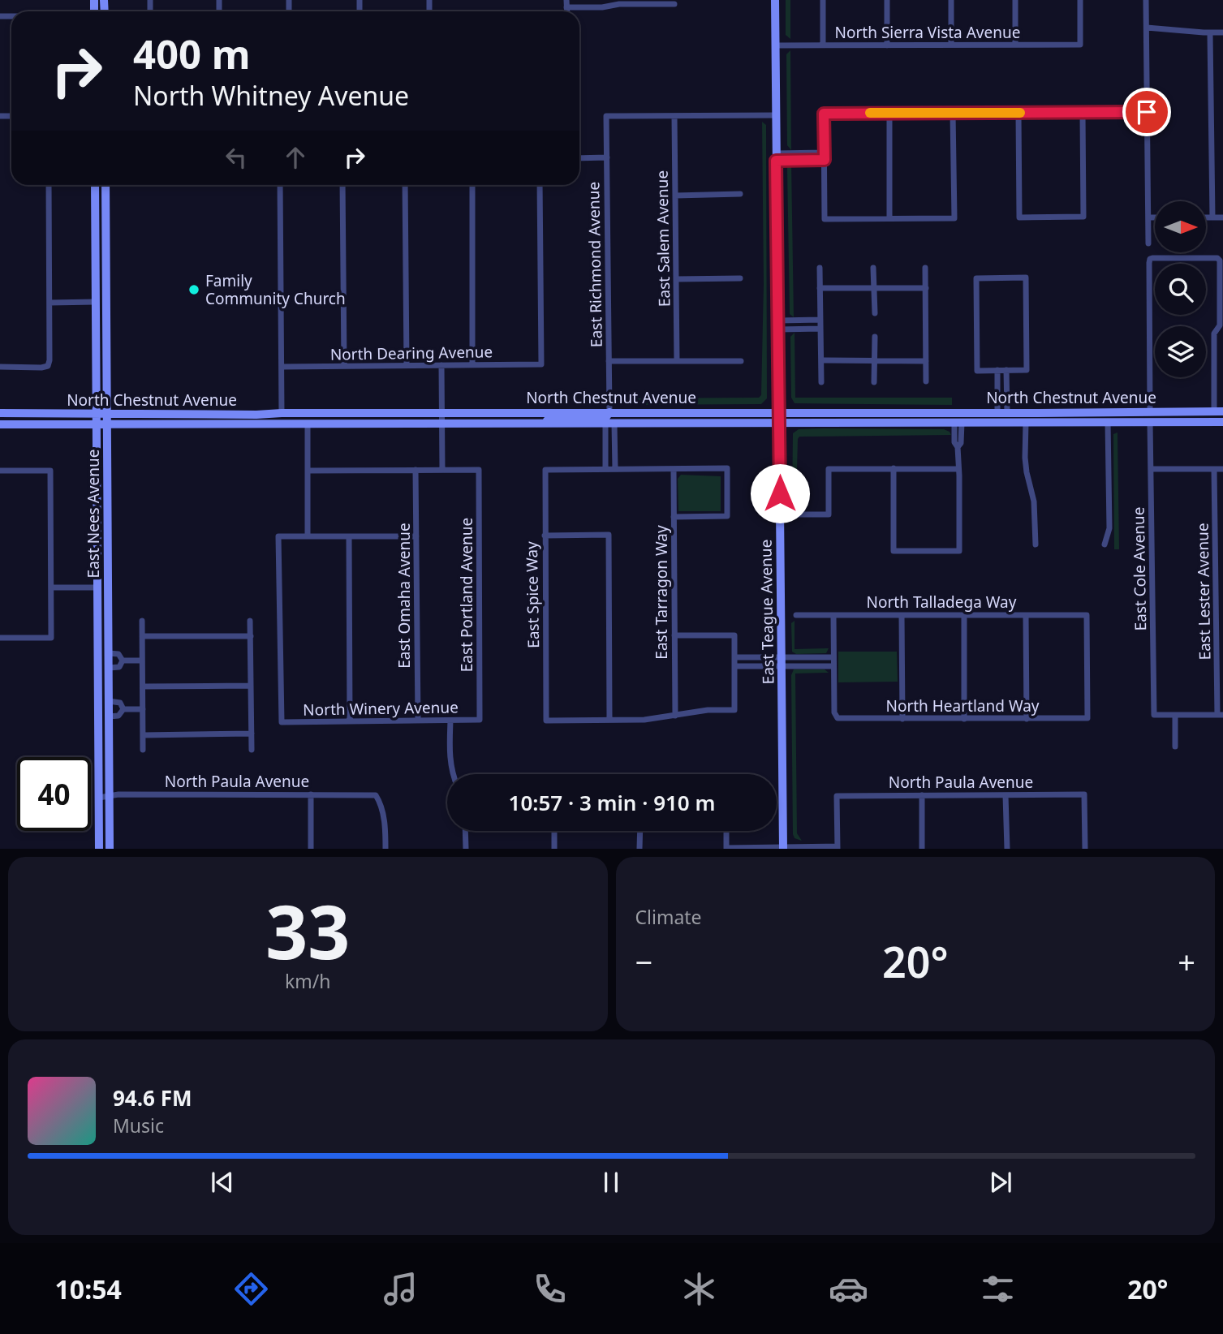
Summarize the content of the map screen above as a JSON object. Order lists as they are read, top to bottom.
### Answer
{
  "streets": {
    "main road": ["North Chestnut Avenue", "East Nees Avenue", "East Teague Avenue"],
    "street": [
      "North Sierra Vista Avenue",
      "East Salem Avenue",
      "East Richmond Avenue",
      "North Dearing Avenue",
      "East Cole Avenue",
      "East Lester Avenue",
      "East Tarragon Way",
      "East Portland Avenue",
      "East Spice Way",
      "East Omaha Avenue",
      "North Talladega Way",
      "North Heartland Way",
      "North Winery Avenue",
      "North Paula Avenue"
    ]
  },
  "crossings": [
    ["North Sierra Vista Avenue", "East Teague Avenue"],
    ["East Salem Avenue", "East Richmond Avenue"],
    ["East Richmond Avenue", "North Chestnut Avenue"],
    ["North Chestnut Avenue", "East Nees Avenue"],
    ["North Chestnut Avenue", "East Cole Avenue"],
    ["North Chestnut Avenue", "East Teague Avenue"],
    ["East Nees Avenue", "North Paula Avenue"],
    ["East Portland Avenue", "North Winery Avenue"],
    ["East Omaha Avenue", "North Winery Avenue"],
    ["North Talladega Way", "North Heartland Way"]
  ],
  "places": ["Family Community Church"],
  "north": "right",
  "page": {
    "turn": ["400 m", "North Whitney Avenue"],
    "limit": "40",
    "trip": "10:57 · 3 min · 910 m",
    "tile": [
      ["33", "km/h"],
      "Climate"
    ],
    "heat": ["−", "20°", "+"],
    "song": ["94.6 FM", "Music"],
    "tabs": ["10:54", "20°"]
  }
}
